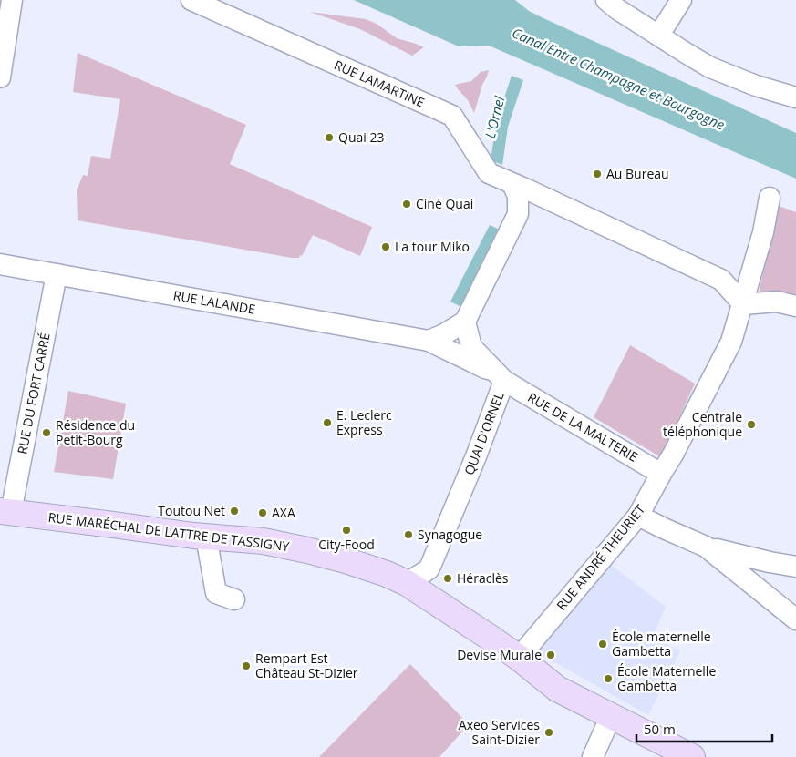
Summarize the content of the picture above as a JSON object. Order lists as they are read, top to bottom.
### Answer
{
  "streets": {
    "main road": ["RUE MARÉCHAL DE LATTRE DE TASSIGNY"],
    "street": [
      "RUE LAMARTINE",
      "RUE LALANDE",
      "RUE DU FORT CARRÉ",
      "RUE DE LA MALTERIE",
      "QUAI D'ORNEL",
      "RUE ANDRÉ THEURIET"
    ]
  },
  "crossings": [
    ["RUE LAMARTINE", "RUE ANDRÉ THEURIET"],
    ["RUE LALANDE", "RUE DU FORT CARRÉ"],
    ["RUE LALANDE", "RUE DE LA MALTERIE"],
    ["RUE LALANDE", "QUAI D'ORNEL"],
    ["RUE DU FORT CARRÉ", "RUE MARÉCHAL DE LATTRE DE TASSIGNY"],
    ["RUE DE LA MALTERIE", "QUAI D'ORNEL"],
    ["RUE DE LA MALTERIE", "RUE ANDRÉ THEURIET"],
    ["RUE MARÉCHAL DE LATTRE DE TASSIGNY", "RUE ANDRÉ THEURIET"]
  ],
  "water": ["Canal Entre Champagne et Bourgogne", "L'Ornel"],
  "places": [
    "Quai 23",
    "Au Bureau",
    "Ciné Quai",
    "La tour Miko",
    "E. Leclerc Express",
    "Centrale téléphonique",
    "Résidence du Petit-Bourg",
    "Toutou Net",
    "AXA",
    "City-Food",
    "Synagogue",
    "Héraclès",
    "École maternelle Gambetta",
    "Devise Murale",
    "Rempart Est Château St-Dizier",
    "École Maternelle Gambetta",
    "Axeo Services Saint-Dizier"
  ],
  "scale_bar": "50 m"
}
